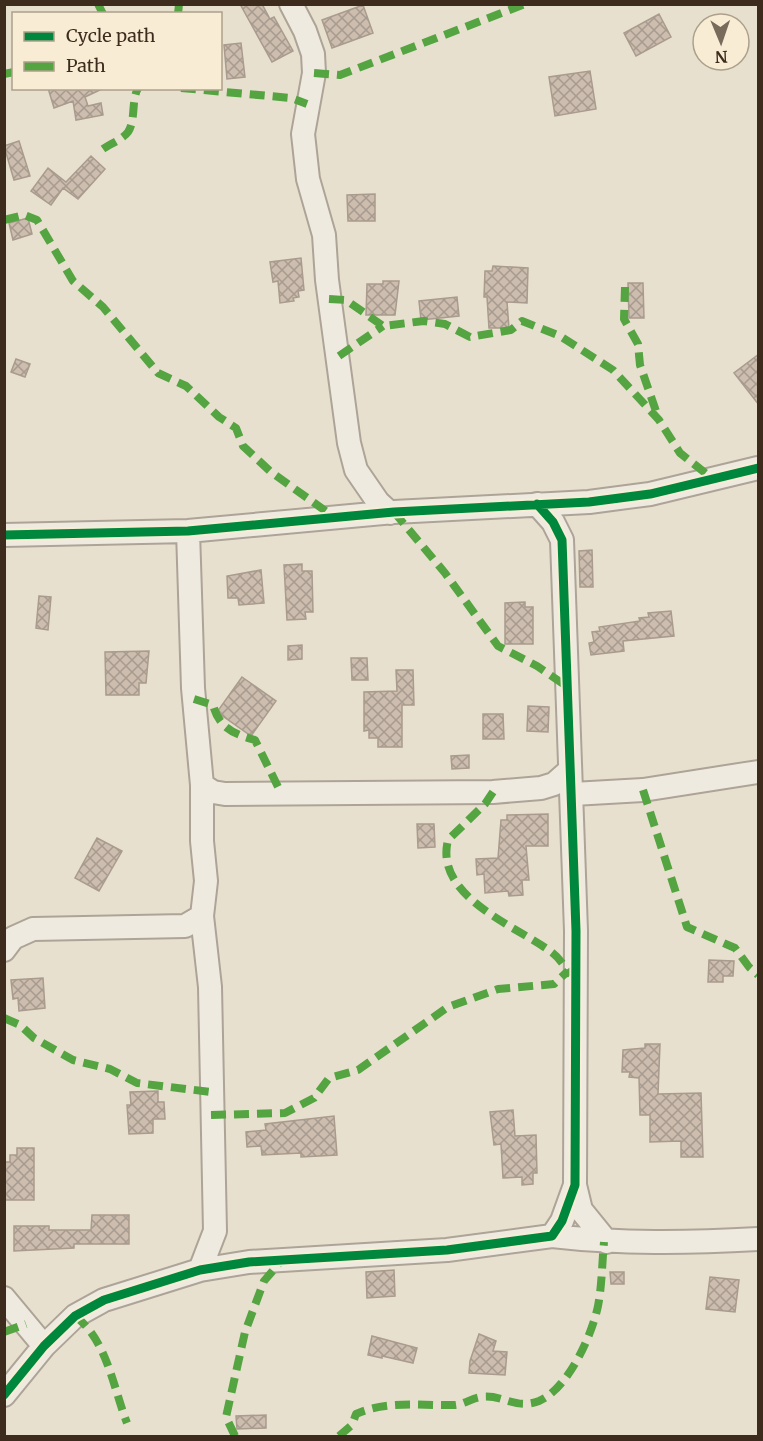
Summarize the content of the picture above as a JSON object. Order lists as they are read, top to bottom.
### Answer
{
  "legend": ["Cycle path", "Path"],
  "north": "bottom"
}
